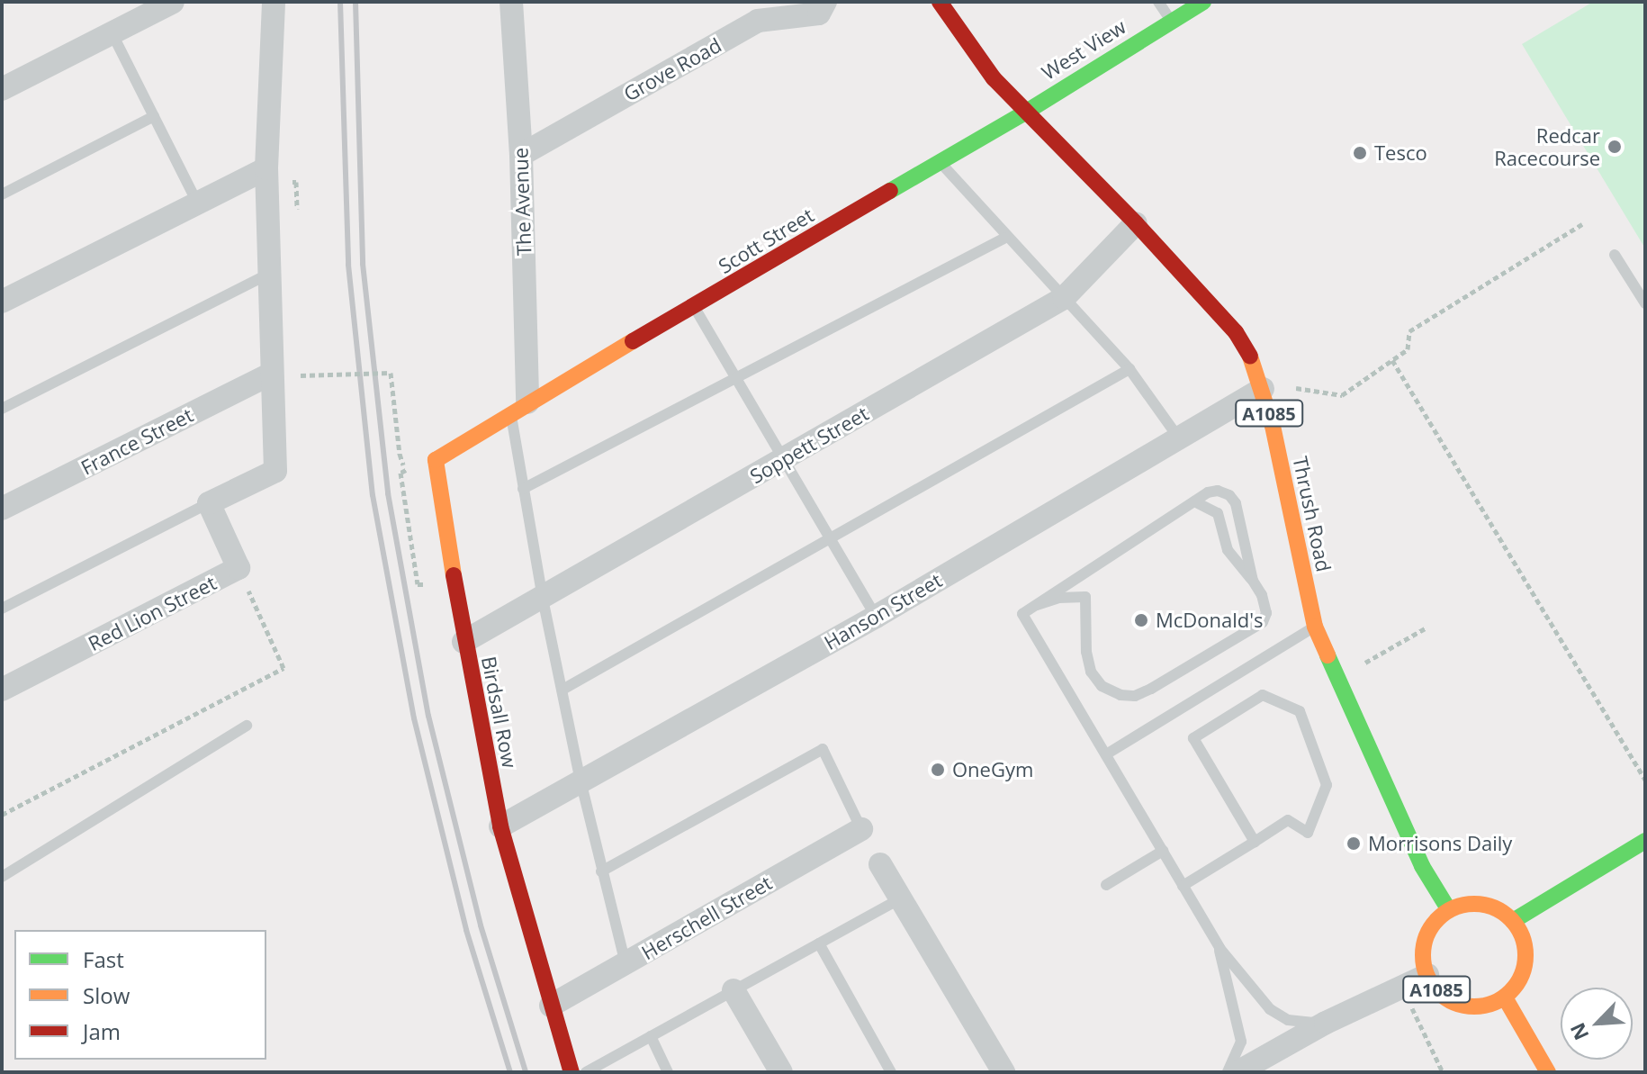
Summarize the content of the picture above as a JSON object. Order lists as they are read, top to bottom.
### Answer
{
  "streets": {
    "street": [
      "West View",
      "Grove Road",
      "The Avenue",
      "Scott Street",
      "A1085",
      "France Street",
      "Soppett Street",
      "Thrush Road",
      "Hanson Street",
      "Red Lion Street",
      "Birdsall Row",
      "Herschell Street"
    ]
  },
  "crossings": [
    ["West View", "Scott Street"],
    ["West View", "Thrush Road"],
    ["Grove Road", "The Avenue"],
    ["The Avenue", "Scott Street"],
    ["The Avenue", "Birdsall Row"],
    ["Scott Street", "Thrush Road"],
    ["Scott Street", "Birdsall Row"],
    ["A1085", "Thrush Road"],
    ["Soppett Street", "Thrush Road"],
    ["Soppett Street", "Birdsall Row"],
    ["Thrush Road", "Hanson Street"],
    ["Hanson Street", "Birdsall Row"],
    ["Birdsall Row", "Herschell Street"]
  ],
  "places": [
    "Redcar Racecourse",
    "Tesco",
    "McDonald's",
    "OneGym",
    "Morrisons Daily"
  ],
  "legend": ["Fast", "Slow", "Jam"],
  "north": "bottom left"
}
